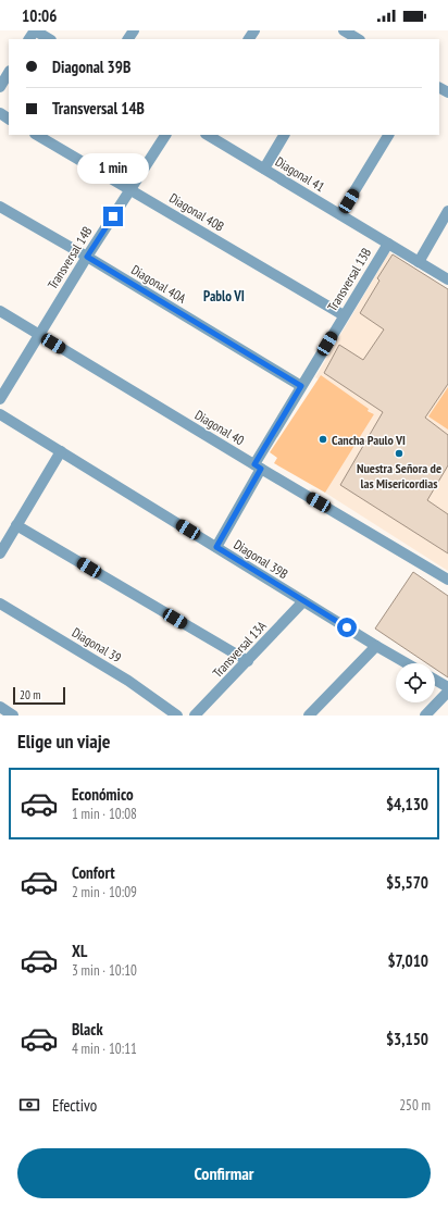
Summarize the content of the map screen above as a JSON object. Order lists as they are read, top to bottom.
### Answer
{
  "streets": {
    "street": [
      "Diagonal 41",
      "Diagonal 40B",
      "Transversal 14B",
      "Transversal 13B",
      "Diagonal 40A",
      "Diagonal 40",
      "Diagonal 39B",
      "Diagonal 39",
      "Transversal 13A"
    ]
  },
  "crossings": [
    ["Diagonal 41", "Transversal 13B"],
    ["Diagonal 40B", "Transversal 14B"],
    ["Diagonal 40B", "Transversal 13B"],
    ["Transversal 14B", "Diagonal 40A"],
    ["Transversal 14B", "Diagonal 40"],
    ["Transversal 13B", "Diagonal 40A"],
    ["Transversal 13B", "Diagonal 40"],
    ["Transversal 13B", "Diagonal 39B"],
    ["Diagonal 39B", "Transversal 13A"]
  ],
  "districts": ["Pablo VI"],
  "places": ["Cancha Paulo VI", "Nuestra Señora de las Misericordias"],
  "scale_bar": "20 m",
  "page": {
    "status": "10:06",
    "banner": ["Diagonal 39B", "Transversal 14B"],
    "bubble": "1 min",
    "scale": "20 m",
    "heading": "Elige un viaje",
    "list": [
      {
        "name": "Económico",
        "note": "1 min · 10:08",
        "value": "$4,130"
      },
      {
        "name": "Confort",
        "note": "2 min · 10:09",
        "value": "$5,570"
      },
      {
        "name": "XL",
        "note": "3 min · 10:10",
        "value": "$7,010"
      },
      {
        "name": "Black",
        "note": "4 min · 10:11",
        "value": "$3,150"
      }
    ],
    "pay": ["Efectivo", "250 m"],
    "buttons": "Confirmar"
  }
}
